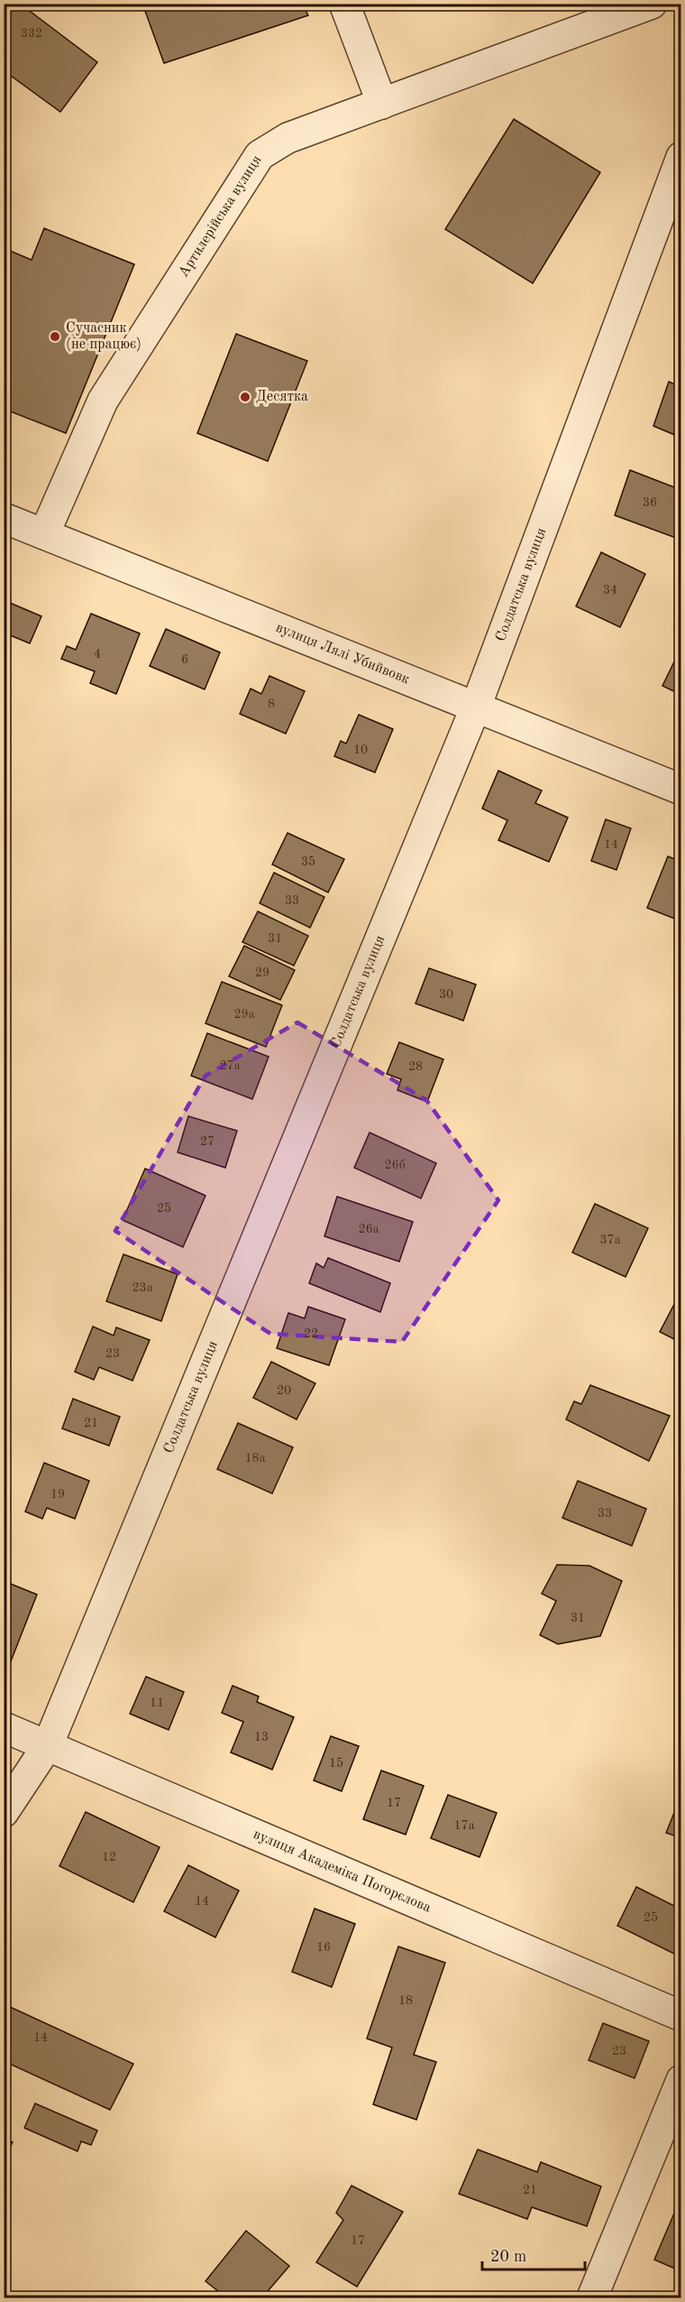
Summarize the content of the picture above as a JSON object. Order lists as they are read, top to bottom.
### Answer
{
  "streets": {
    "street": [
      "Артилерійська вулиця",
      "Солдатська вулиця",
      "вулиця Лялі Убийвовк",
      "вулиця Академіка Погорєлова"
    ]
  },
  "crossings": [
    ["Артилерійська вулиця", "вулиця Лялі Убийвовк"],
    ["Солдатська вулиця", "вулиця Лялі Убийвовк"],
    ["Солдатська вулиця", "вулиця Академіка Погорєлова"]
  ],
  "places": ["Сучасник (не працює)", "Десятка"],
  "house_numbers": [
    "332",
    "36",
    "34",
    "4",
    "6",
    "8",
    "10",
    "14",
    "35",
    "33",
    "31",
    "29",
    "30",
    "29а",
    "27а",
    "28",
    "27",
    "26б",
    "25",
    "26а",
    "37а",
    "23а",
    "22",
    "23",
    "20",
    "21",
    "18а",
    "19",
    "33",
    "31",
    "11",
    "13",
    "15",
    "17",
    "17а",
    "12",
    "14",
    "25",
    "16",
    "18",
    "14",
    "23",
    "21",
    "17"
  ],
  "scale_bar": "20 m"
}
